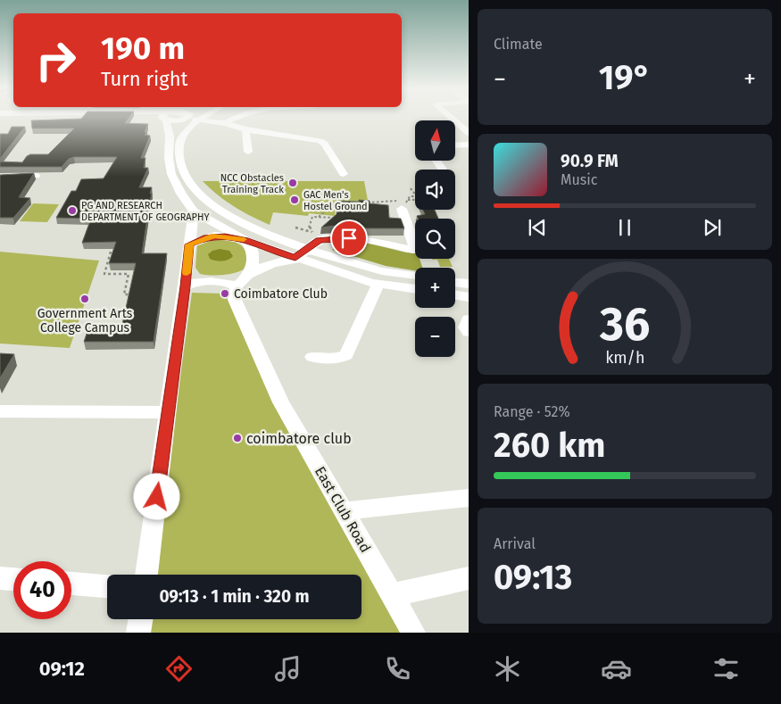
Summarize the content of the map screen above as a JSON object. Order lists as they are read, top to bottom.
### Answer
{
  "streets": {
    "street": ["East Club Road"]
  },
  "places": [
    "NCC Obstacles Training Track",
    "GAC Men's Hostel Ground",
    "PG AND RESEARCH DEPARTMENT OF GEOGRAPHY",
    "Coimbatore Club",
    "Government Arts College Campus",
    "coimbatore club"
  ],
  "north": "top",
  "page": {
    "tile": [
      "Climate",
      ["Range · 52%", "260 km"],
      ["Arrival", "09:13"]
    ],
    "turn": ["190 m", "Turn right"],
    "heat": ["−", "19°", "+"],
    "map_buttons": ["+", "−"],
    "song": ["90.9 FM", "Music"],
    "limit": "40",
    "trip": "09:13 · 1 min · 320 m",
    "tabs": "09:12",
    "gauge": ["36", "km/h"]
  }
}
